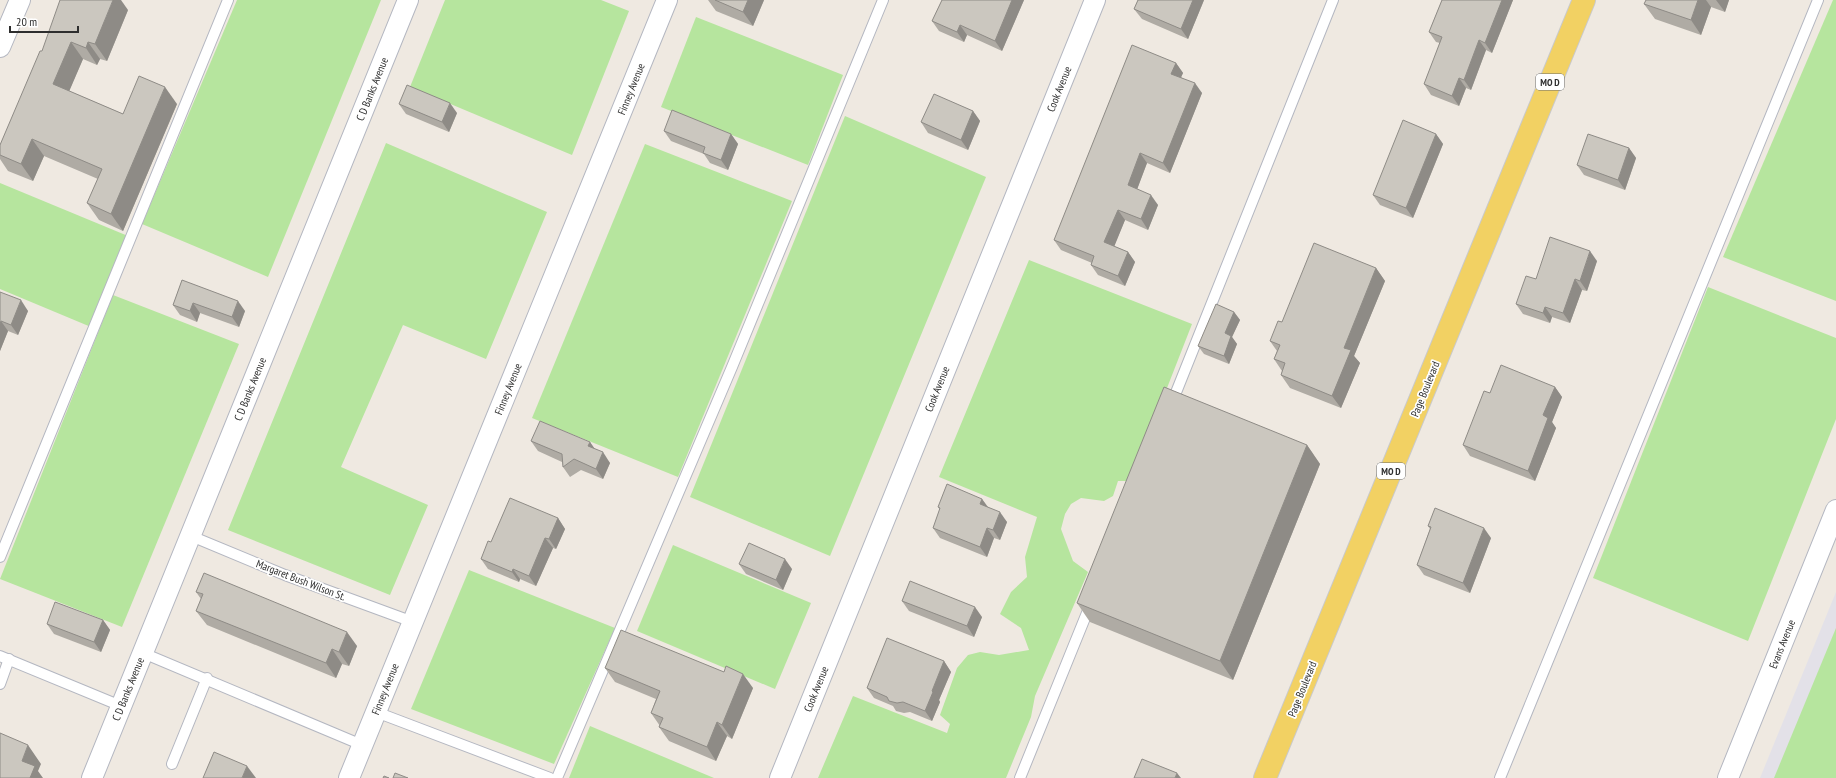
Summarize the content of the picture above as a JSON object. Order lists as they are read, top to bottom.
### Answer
{
  "streets": {
    "main road": ["MO D", "Page Boulevard"],
    "street": [
      "C D Banks Avenue",
      "Finney Avenue",
      "Cook Avenue",
      "Evans Avenue"
    ],
    "lane": ["Margaret Bush Wilson St."]
  },
  "crossings": [
    ["C D Banks Avenue", "Margaret Bush Wilson St."],
    ["Finney Avenue", "Margaret Bush Wilson St."]
  ],
  "scale_bar": "20 m"
}
